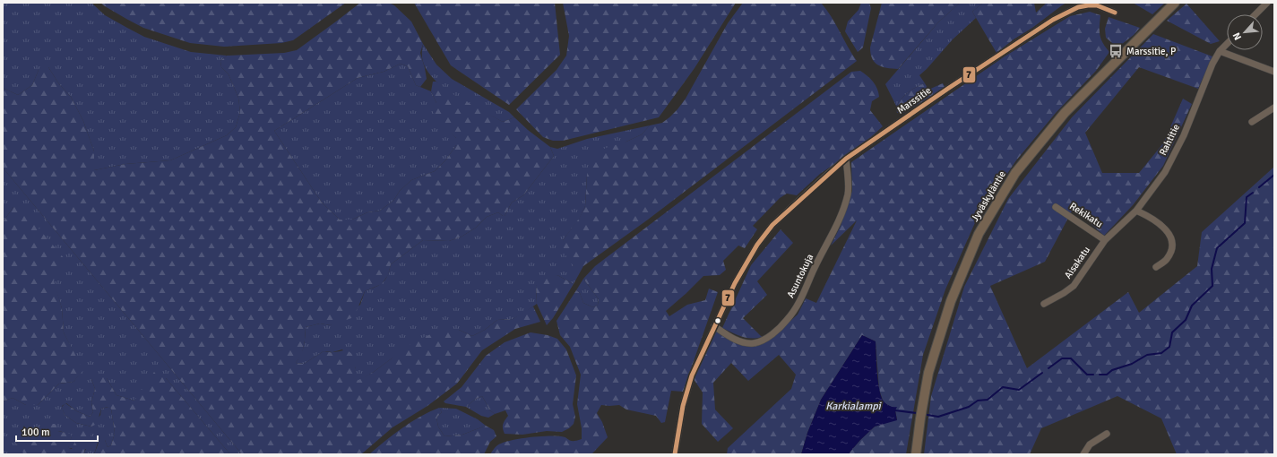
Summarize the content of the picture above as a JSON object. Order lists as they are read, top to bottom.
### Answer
{
  "streets": {
    "highway": ["Jyväskyläntie"],
    "street": [
      "Marssitie",
      "Rahtitie",
      "Rekikatu",
      "Aisakatu",
      "Asuntokuja"
    ]
  },
  "crossings": [
    ["Marssitie", "Asuntokuja"],
    ["Rahtitie", "Rekikatu"],
    ["Rahtitie", "Aisakatu"],
    ["Rekikatu", "Aisakatu"]
  ],
  "water": ["Karkialampi"],
  "places": {
    "bus stop": ["Marssitie, P"]
  },
  "lines": ["transit line 7"],
  "scale_bar": "100 m",
  "north": "bottom left"
}
